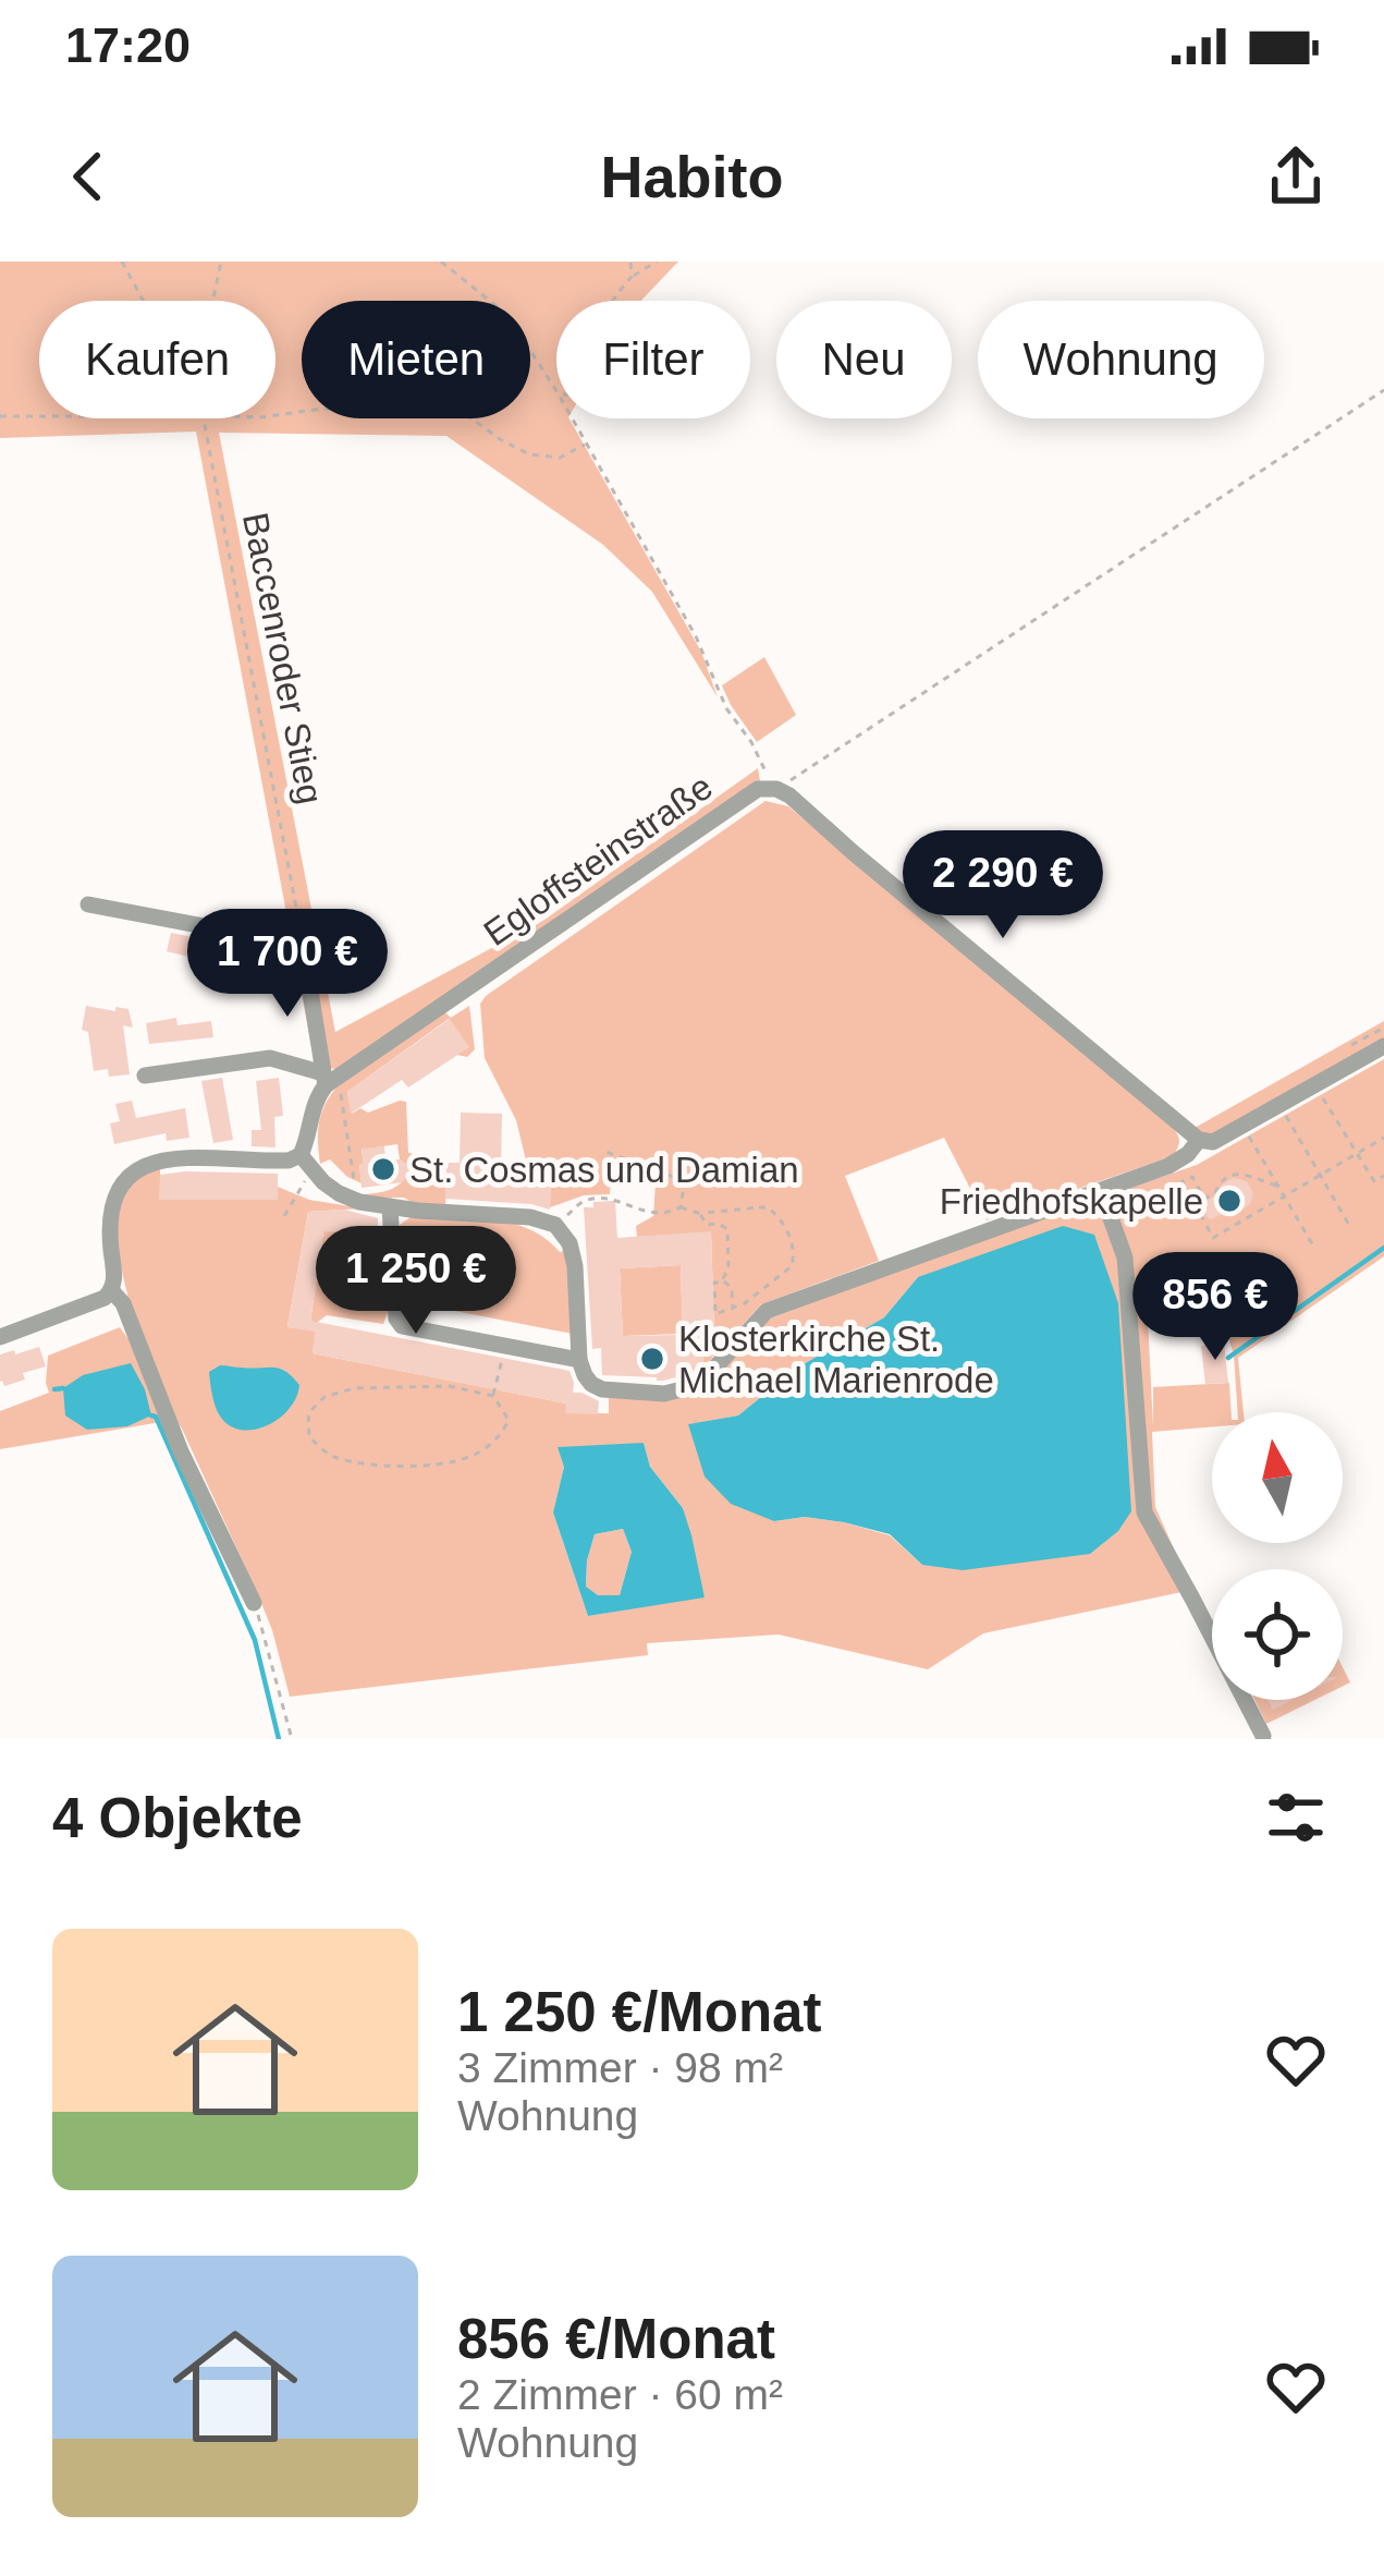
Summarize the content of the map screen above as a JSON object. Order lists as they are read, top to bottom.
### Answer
{
  "streets": {
    "street": ["Egloffsteinstraße"],
    "path": ["Baccenroder Stieg"]
  },
  "places": ["St. Cosmas und Damian", "Friedhofskapelle", "Klosterkirche St. Michael Marienrode"],
  "north": "top",
  "page": {
    "status": "17:20",
    "header": "Habito",
    "chip": [
      "Kaufen",
      "Mieten",
      "Filter",
      "Neu",
      "Wohnung"
    ],
    "price": [
      "2 290 €",
      "1 700 €",
      "1 250 €",
      "856 €"
    ],
    "heading": "4 Objekte",
    "list": [
      {
        "name": "1 250 €/Monat",
        "note": "3 Zimmer · 98 m² · Wohnung"
      },
      {
        "name": "856 €/Monat",
        "note": "2 Zimmer · 60 m² · Wohnung"
      }
    ]
  }
}
